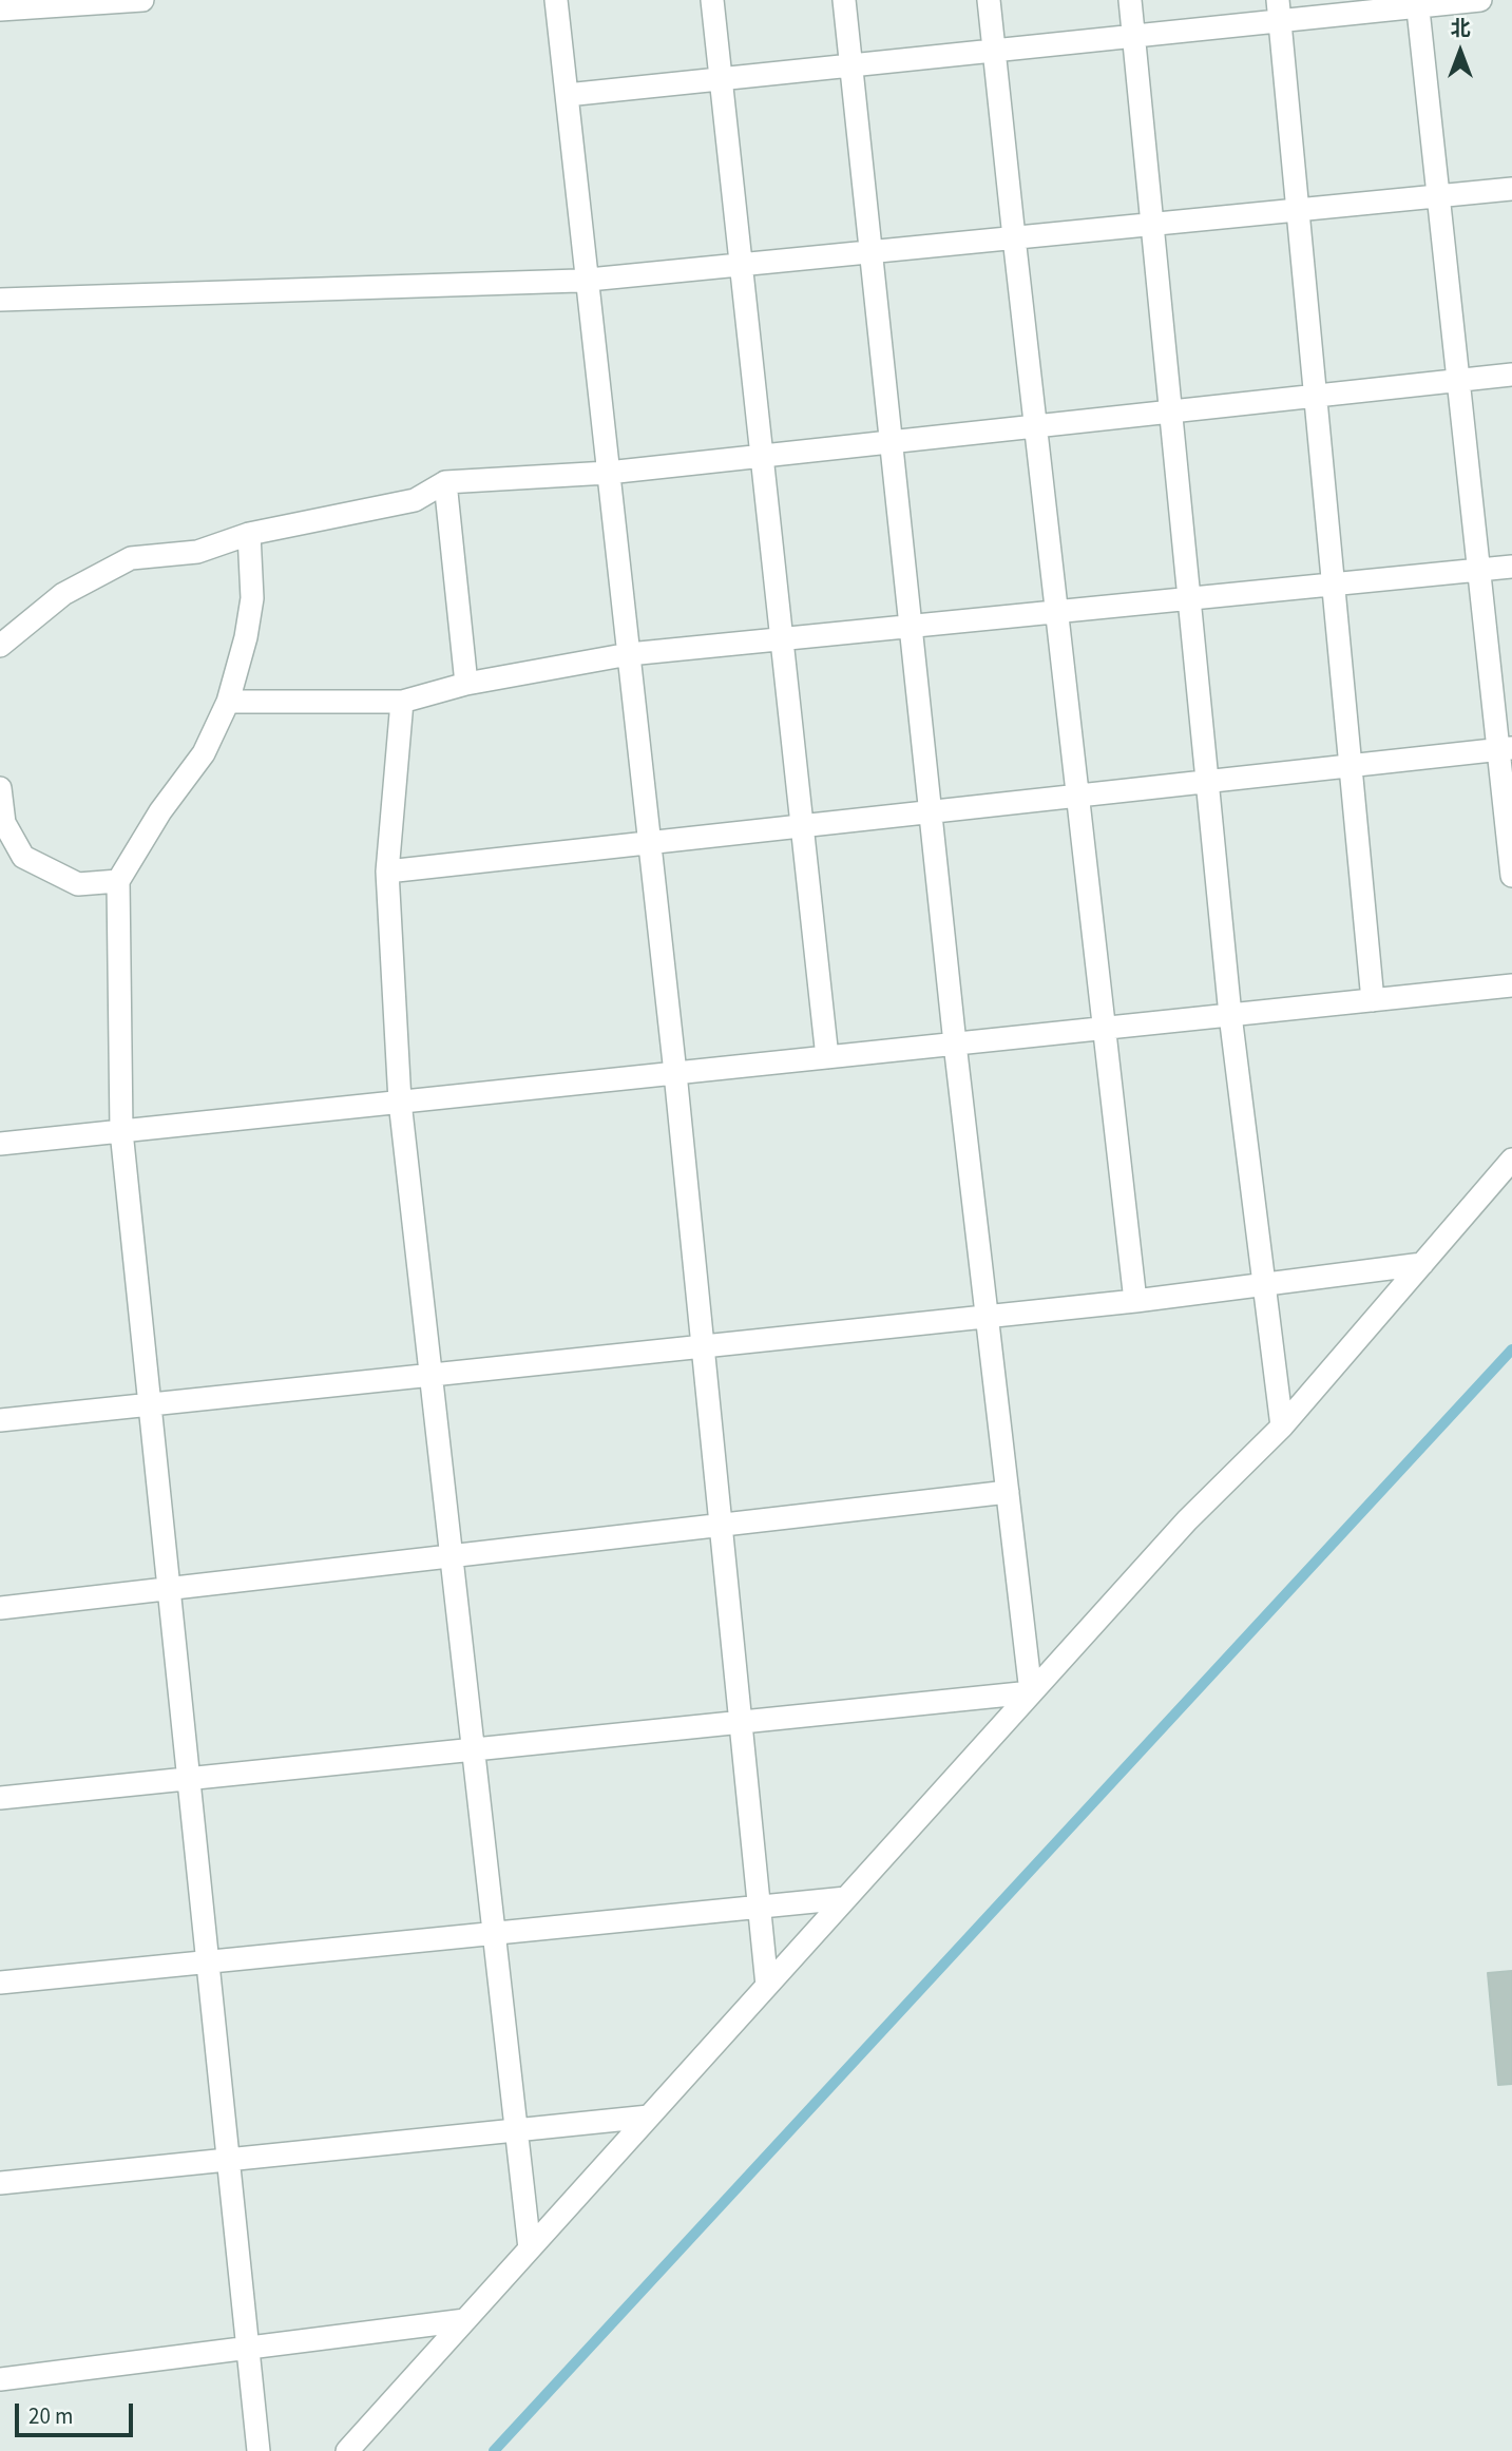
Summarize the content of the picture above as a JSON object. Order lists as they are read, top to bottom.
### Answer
{
  "scale_bar": "20 m",
  "north": "top"
}
